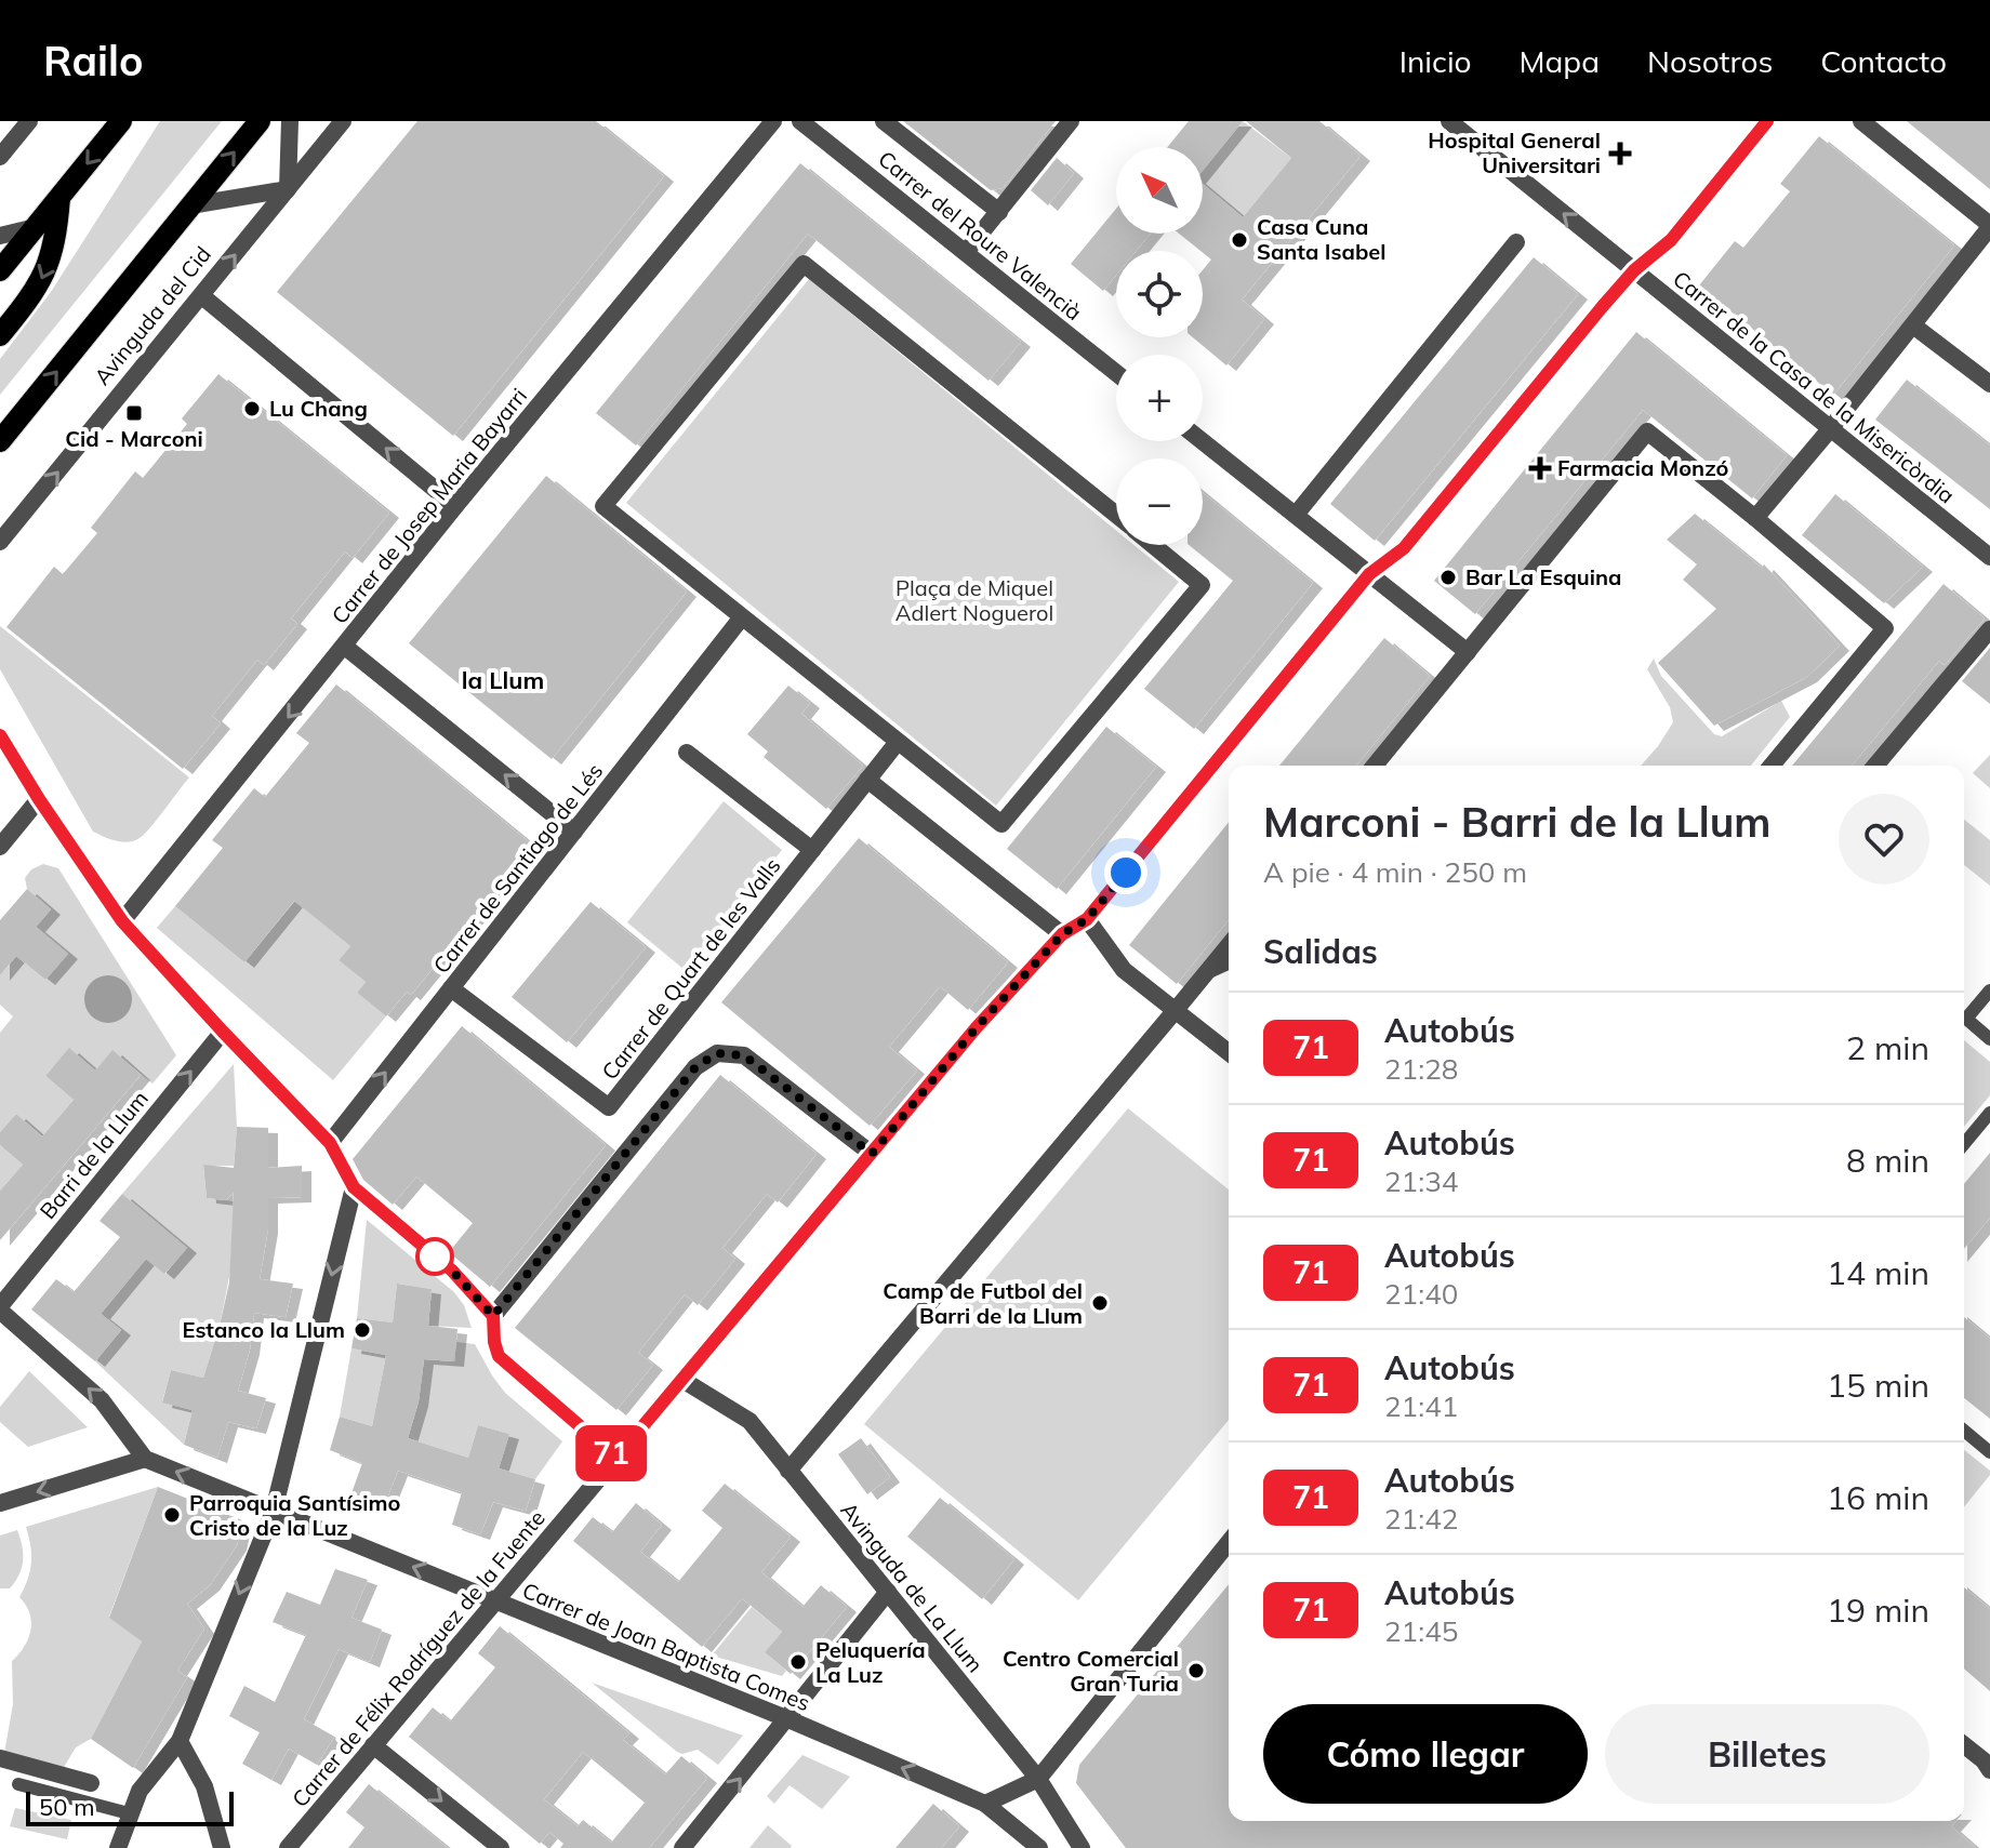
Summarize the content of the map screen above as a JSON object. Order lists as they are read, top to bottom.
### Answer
{
  "streets": {
    "main road": ["Avinguda del Cid"],
    "street": [
      "Carrer del Roure Valencià",
      "Carrer de la Casa de la Misericòrdia",
      "Carrer de Josep Maria Bayarri",
      "Carrer de Santiago de Lés",
      "Carrer de Quart de les Valls",
      "Barri de la Llum",
      "Avinguda de La Llum",
      "Carrer de Joan Baptista Comes",
      "Carrer de Félix Rodríguez de la Fuente"
    ]
  },
  "crossings": [
    ["Carrer de la Casa de la Misericòrdia", "Carrer de Félix Rodríguez de la Fuente"],
    ["Carrer de Santiago de Lés", "Carrer de Quart de les Valls"],
    ["Avinguda de La Llum", "Carrer de Félix Rodríguez de la Fuente"],
    ["Carrer de Joan Baptista Comes", "Carrer de Félix Rodríguez de la Fuente"]
  ],
  "one_way": ["Barri de la Llum", "Carrer de Joan Baptista Comes"],
  "districts": ["la Llum"],
  "parks": ["Plaça de Miquel Adlert Noguerol"],
  "places": {
    "health": ["Hospital General Universitari", "Farmacia Monzó"],
    "other": [
      "Casa Cuna Santa Isabel",
      "Lu Chang",
      "Bar La Esquina",
      "Camp de Futbol del Barri de la Llum",
      "Estanco la Llum",
      "Parroquia Santísimo Cristo de la Luz",
      "Peluquería La Luz",
      "Centro Comercial Gran Turia"
    ],
    "transit": ["Cid - Marconi"]
  },
  "lines": ["bus line 71"],
  "scale_bar": "50 m",
  "north": "top left",
  "page": {
    "header": "Railo",
    "nav": [
      "Inicio",
      "Mapa",
      "Nosotros",
      "Contacto"
    ],
    "on_map": "71",
    "map_buttons": ["+", "−"],
    "heading": [
      ["Marconi - Barri de la Llum", "A pie · 4 min · 250 m"],
      "Salidas"
    ],
    "list": [
      {
        "mark": "71",
        "name": "Autobús",
        "note": "21:28",
        "value": "2 min"
      },
      {
        "mark": "71",
        "name": "Autobús",
        "note": "21:34",
        "value": "8 min"
      },
      {
        "mark": "71",
        "name": "Autobús",
        "note": "21:40",
        "value": "14 min"
      },
      {
        "mark": "71",
        "name": "Autobús",
        "note": "21:41",
        "value": "15 min"
      },
      {
        "mark": "71",
        "name": "Autobús",
        "note": "21:42",
        "value": "16 min"
      },
      {
        "mark": "71",
        "name": "Autobús",
        "note": "21:45",
        "value": "19 min"
      }
    ],
    "buttons": ["Cómo llegar", "Billetes"],
    "scale": "50 m"
  }
}
